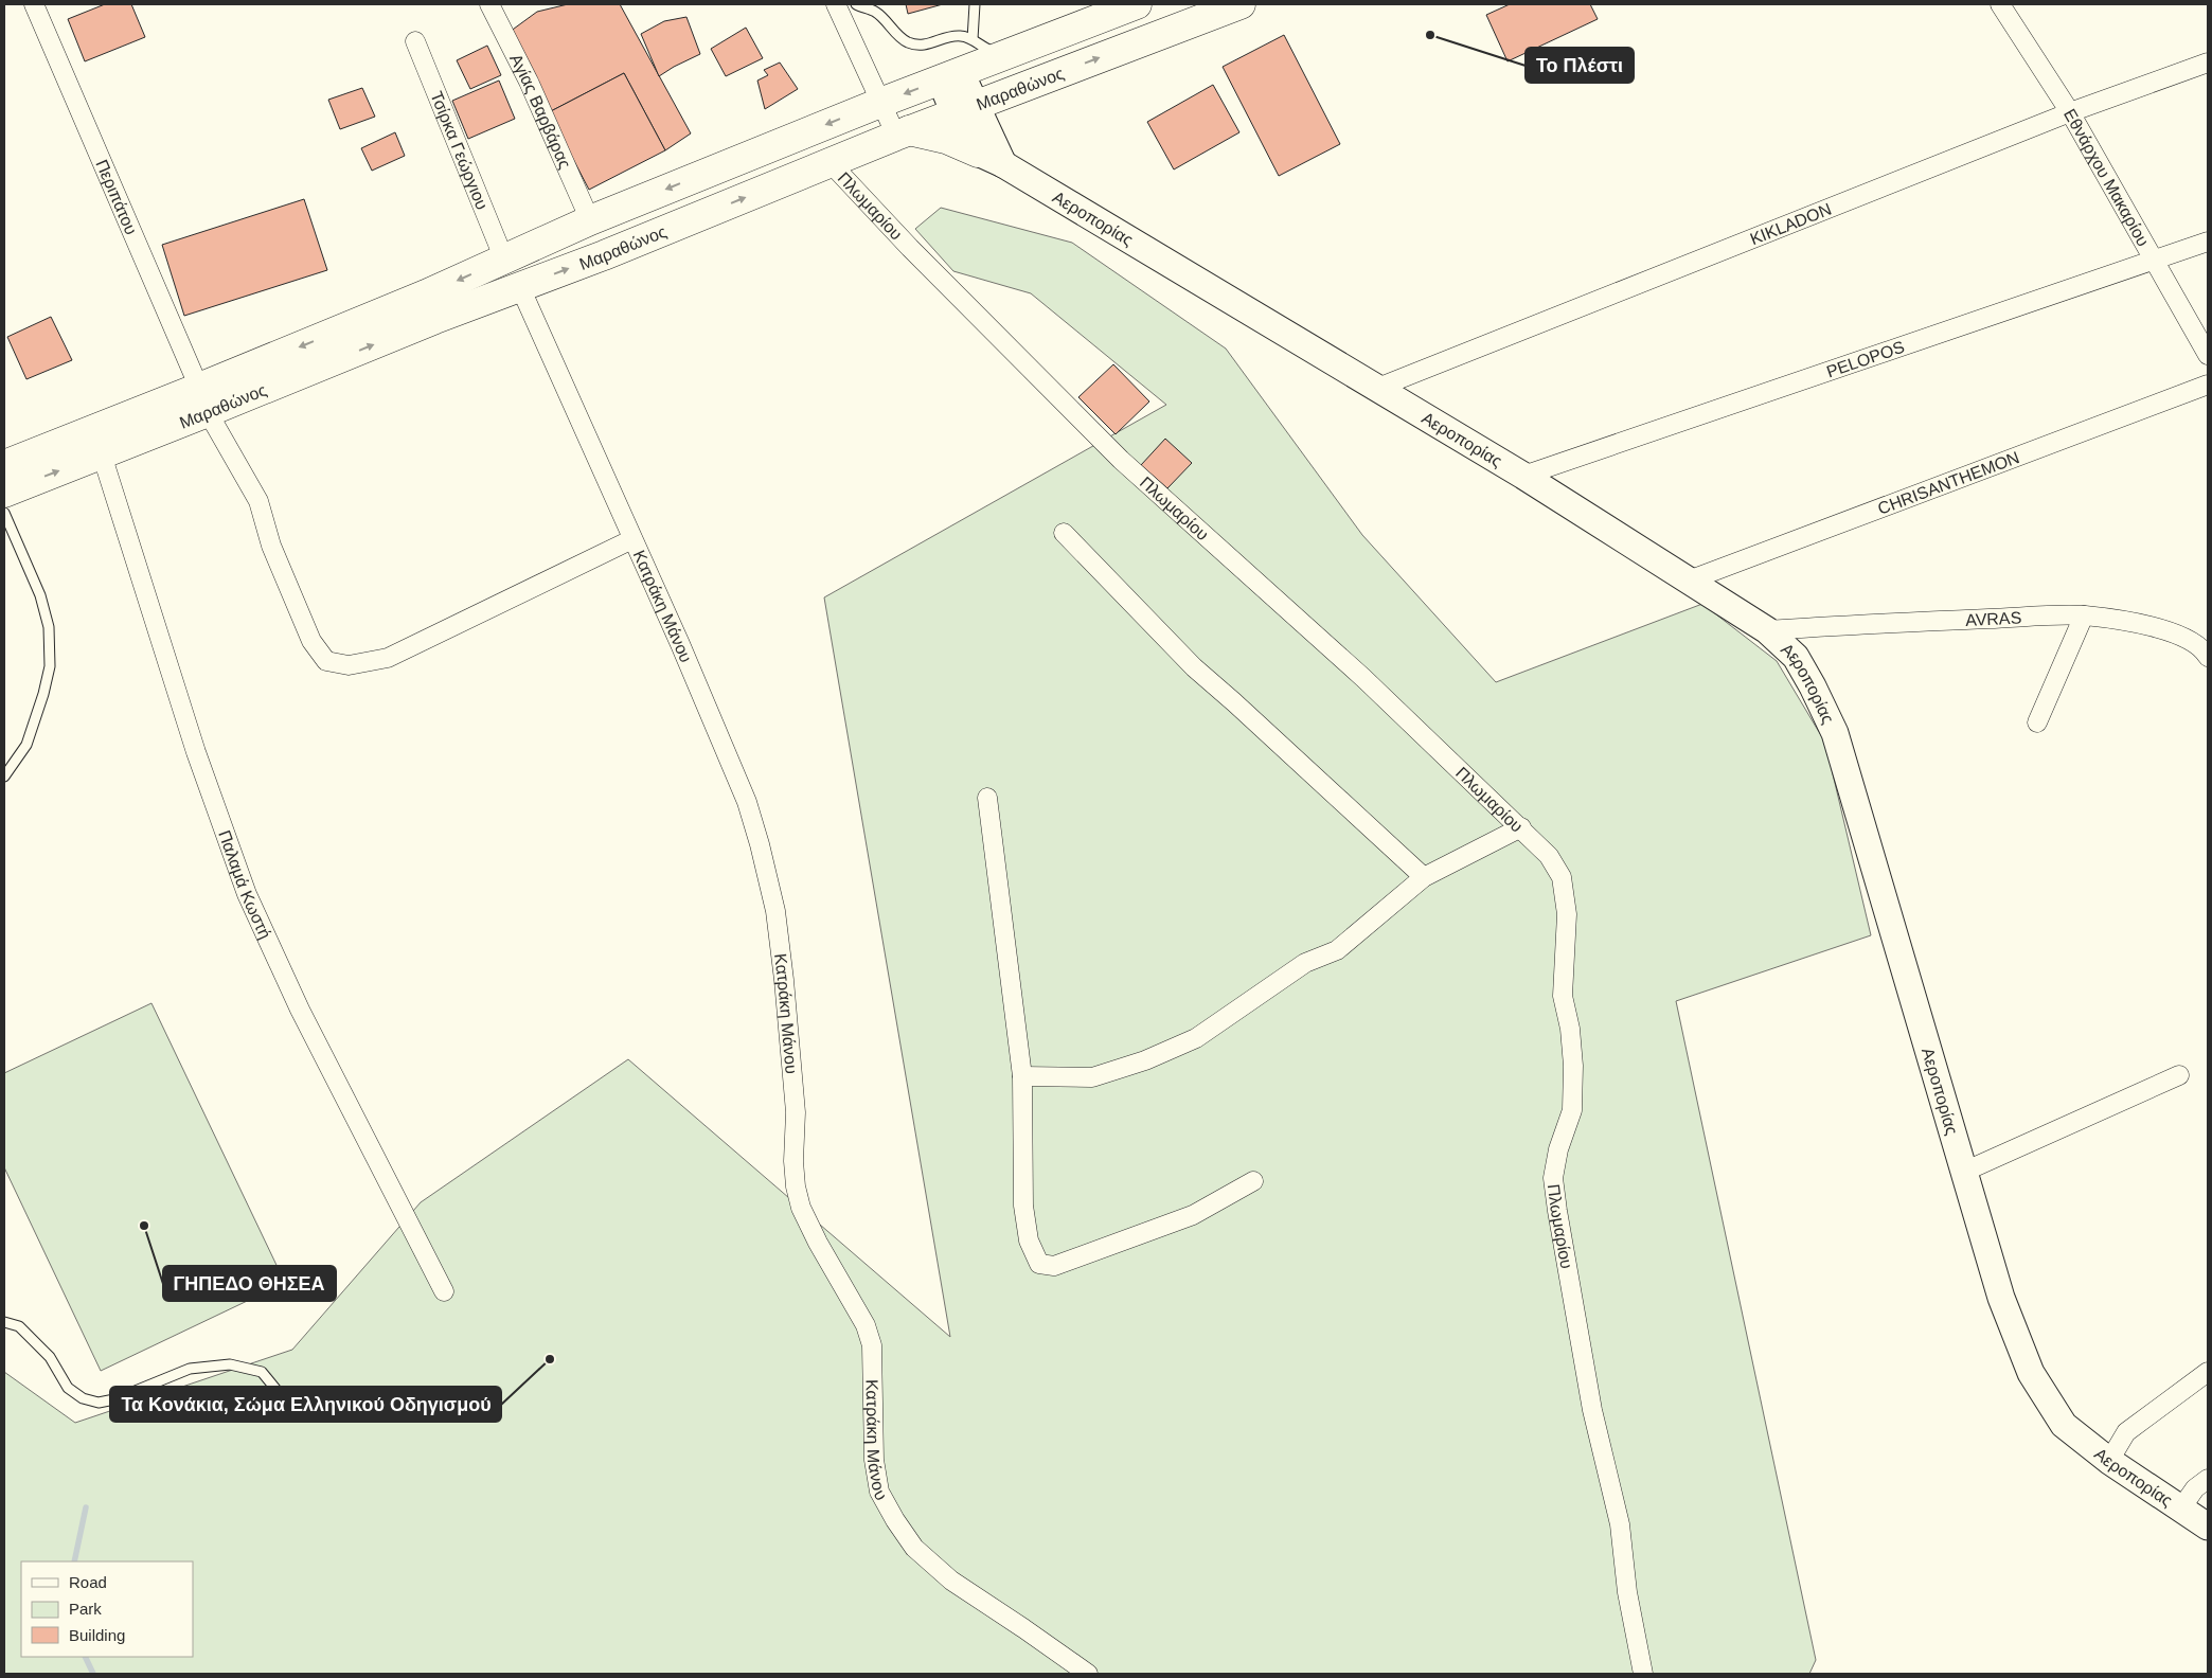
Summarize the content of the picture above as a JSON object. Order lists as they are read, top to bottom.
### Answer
{
  "streets": {
    "main road": ["Μαραθώνος"],
    "street": [
      "Αγίας Βαρβάρας",
      "Τσίρκα Γεώργιου",
      "Εθνάρχου Μακαρίου",
      "Περιπάτου",
      "Πλωμαρίου",
      "Αεροπορίας",
      "KIKLADON",
      "PELOPOS",
      "CHRISANTHEMON",
      "Κατράκη Μάνου",
      "AVRAS",
      "Παλαμά Κωστή"
    ]
  },
  "crossings": [
    ["Μαραθώνος", "Αγίας Βαρβάρας"],
    ["Μαραθώνος", "Τσίρκα Γεώργιου"],
    ["Μαραθώνος", "Περιπάτου"],
    ["Μαραθώνος", "Πλωμαρίου"],
    ["Μαραθώνος", "Κατράκη Μάνου"],
    ["Μαραθώνος", "Παλαμά Κωστή"],
    ["Εθνάρχου Μακαρίου", "KIKLADON"],
    ["Εθνάρχου Μακαρίου", "PELOPOS"],
    ["Περιπάτου", "Κατράκη Μάνου"],
    ["Αεροπορίας", "KIKLADON"],
    ["Αεροπορίας", "PELOPOS"],
    ["Αεροπορίας", "CHRISANTHEMON"],
    ["Αεροπορίας", "AVRAS"]
  ],
  "places": ["Το Πλέστι", "ΓΗΠΕΔΟ ΘΗΣΕΑ", "Τα Κονάκια, Σώμα Ελληνικού Οδηγισμού"],
  "legend": ["Road", "Park", "Building"]
}
